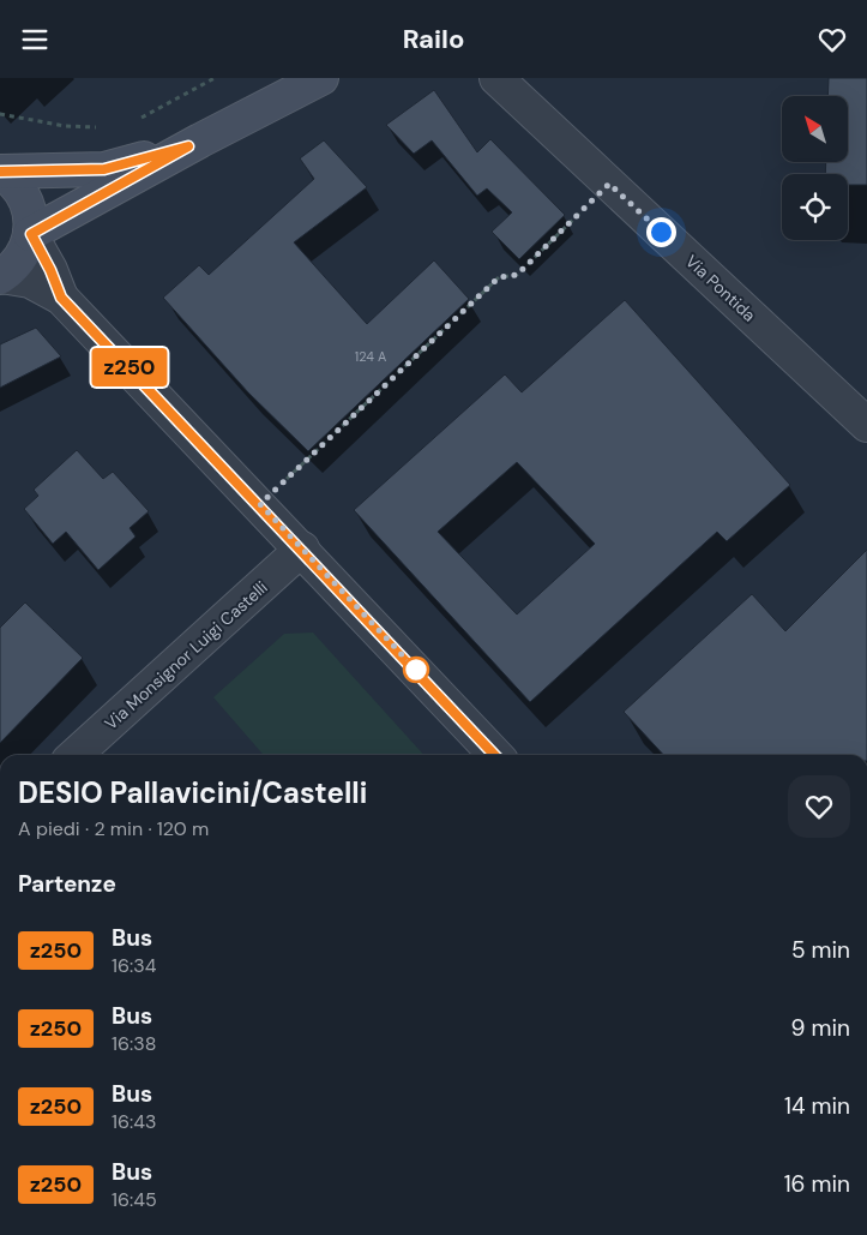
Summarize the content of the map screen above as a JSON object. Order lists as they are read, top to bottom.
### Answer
{
  "streets": {
    "street": ["Via Pontida", "Via Monsignor Luigi Castelli"]
  },
  "lines": ["bus line z250"],
  "house_numbers": ["124 A"],
  "north": "top left",
  "page": {
    "header": "Railo",
    "on_map": "z250",
    "heading": [
      ["DESIO Pallavicini/Castelli", "A piedi · 2 min · 120 m"],
      "Partenze"
    ],
    "list": [
      {
        "mark": "z250",
        "name": "Bus",
        "note": "16:34",
        "value": "5 min"
      },
      {
        "mark": "z250",
        "name": "Bus",
        "note": "16:38",
        "value": "9 min"
      },
      {
        "mark": "z250",
        "name": "Bus",
        "note": "16:43",
        "value": "14 min"
      },
      {
        "mark": "z250",
        "name": "Bus",
        "note": "16:45",
        "value": "16 min"
      }
    ]
  }
}
